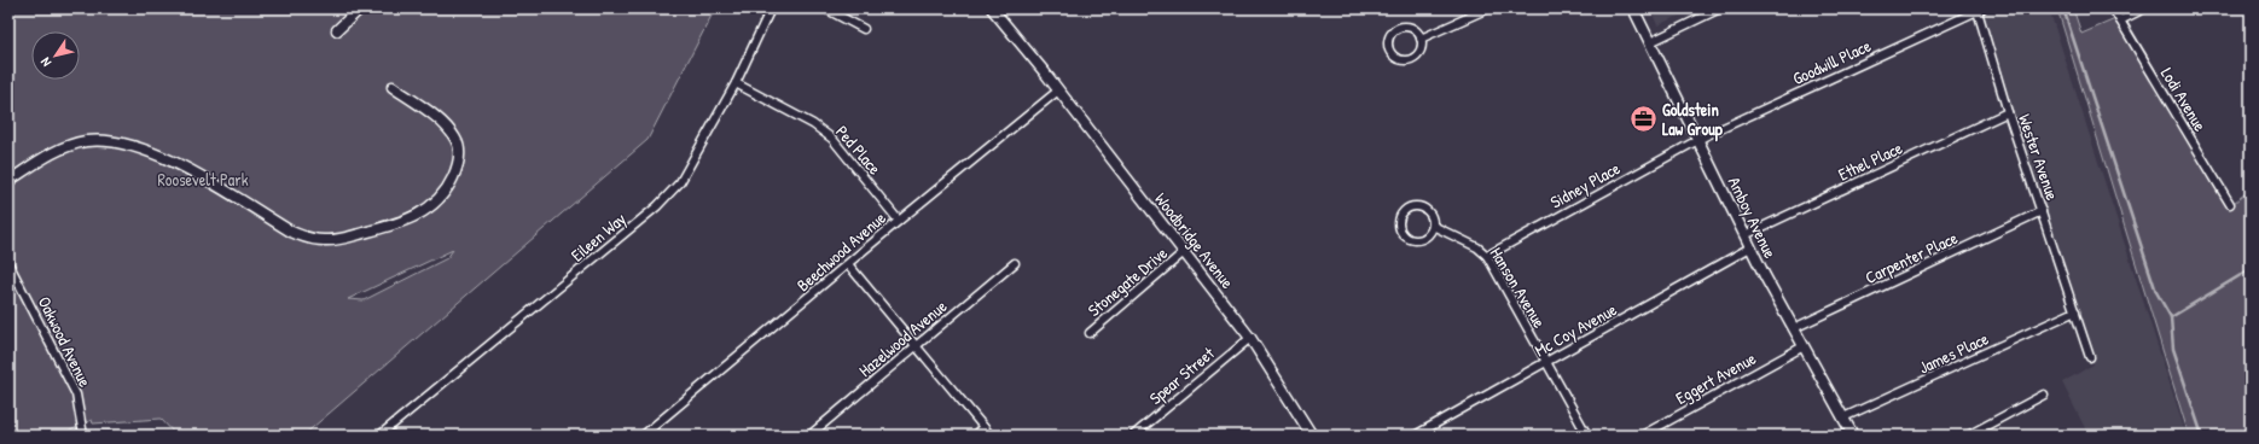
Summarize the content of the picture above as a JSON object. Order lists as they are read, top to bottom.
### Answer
{
  "streets": {
    "street": [
      "Goodwill Place",
      "Lodi Avenue",
      "Ped Place",
      "Wester Avenue",
      "Ethel Place",
      "Sidney Place",
      "Amboy Avenue",
      "Eileen Way",
      "Woodbridge Avenue",
      "Beechwood Avenue",
      "Carpenter Place",
      "Stonegate Drive",
      "Hanson Avenue",
      "Mc Coy Avenue",
      "Hazelwood Avenue",
      "Oakwood Avenue",
      "James Place",
      "Spear Street",
      "Eggert Avenue"
    ]
  },
  "crossings": [
    ["Goodwill Place", "Wester Avenue"],
    ["Goodwill Place", "Sidney Place"],
    ["Goodwill Place", "Amboy Avenue"],
    ["Ped Place", "Eileen Way"],
    ["Ped Place", "Beechwood Avenue"],
    ["Wester Avenue", "Ethel Place"],
    ["Wester Avenue", "Carpenter Place"],
    ["Wester Avenue", "James Place"],
    ["Ethel Place", "Amboy Avenue"],
    ["Sidney Place", "Amboy Avenue"],
    ["Sidney Place", "Hanson Avenue"],
    ["Amboy Avenue", "Carpenter Place"],
    ["Amboy Avenue", "Mc Coy Avenue"],
    ["Amboy Avenue", "James Place"],
    ["Amboy Avenue", "Eggert Avenue"],
    ["Woodbridge Avenue", "Beechwood Avenue"],
    ["Woodbridge Avenue", "Stonegate Drive"],
    ["Woodbridge Avenue", "Spear Street"],
    ["Hanson Avenue", "Mc Coy Avenue"]
  ],
  "parks": ["Roosevelt Park"],
  "places": {
    "office": ["Goldstein Law Group"]
  },
  "north": "bottom left"
}
